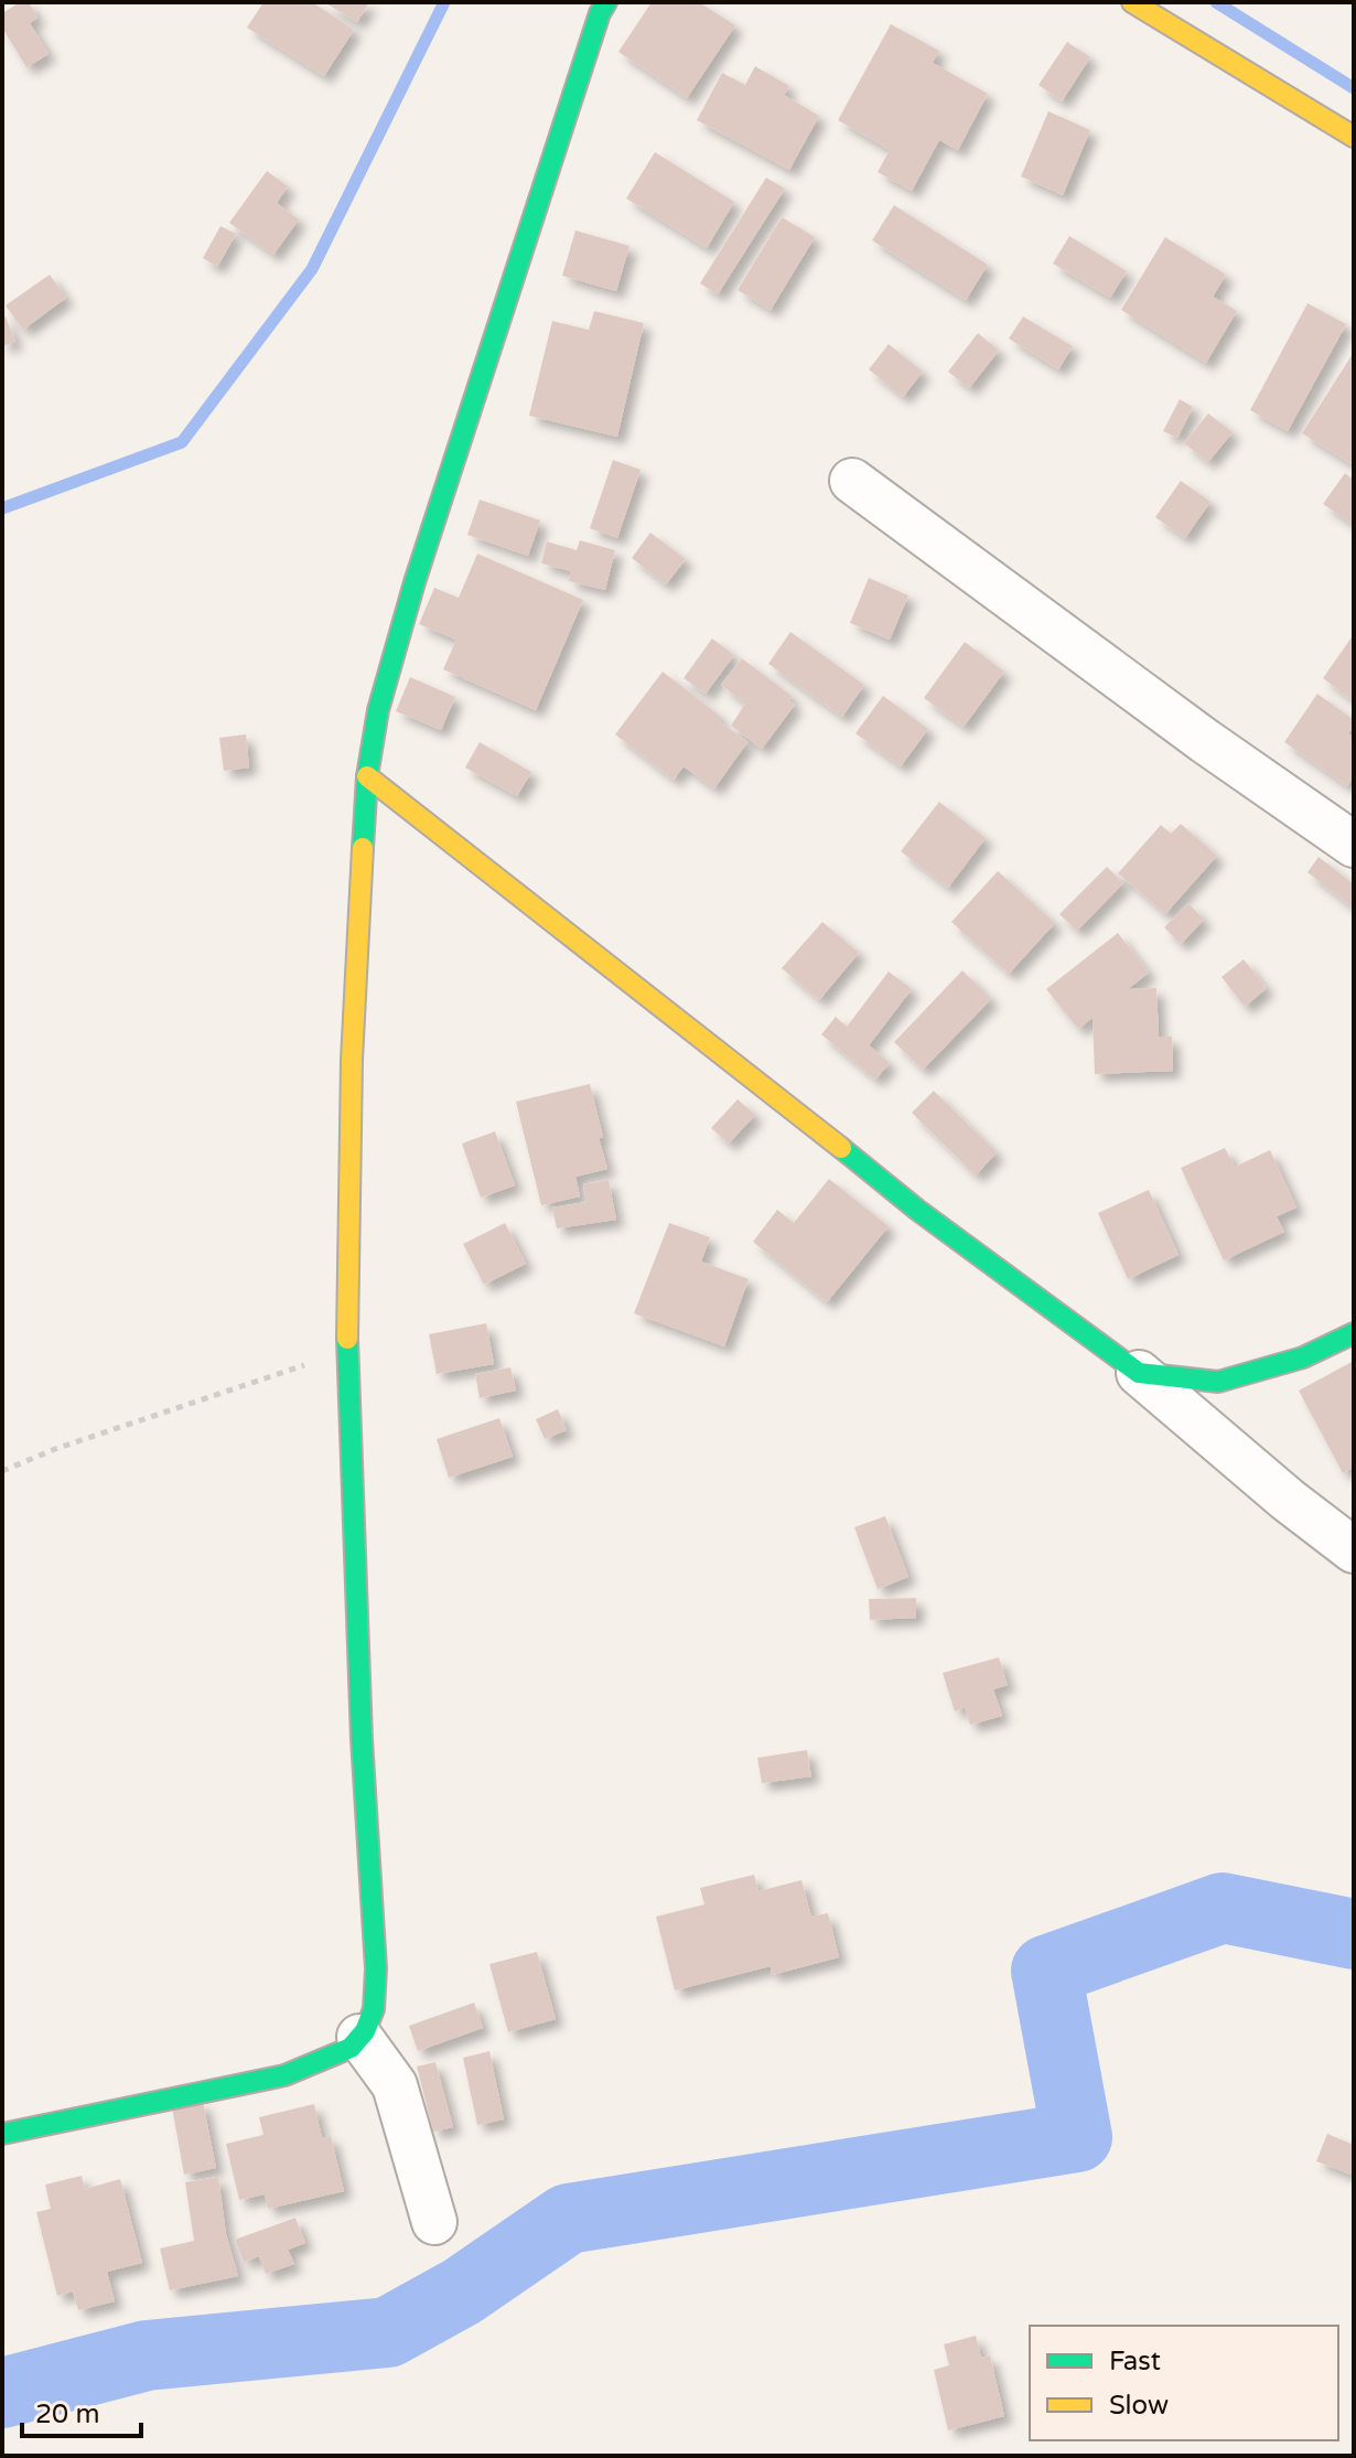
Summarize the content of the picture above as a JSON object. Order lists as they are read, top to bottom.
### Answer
{
  "legend": ["Fast", "Slow"],
  "scale_bar": "20 m"
}
